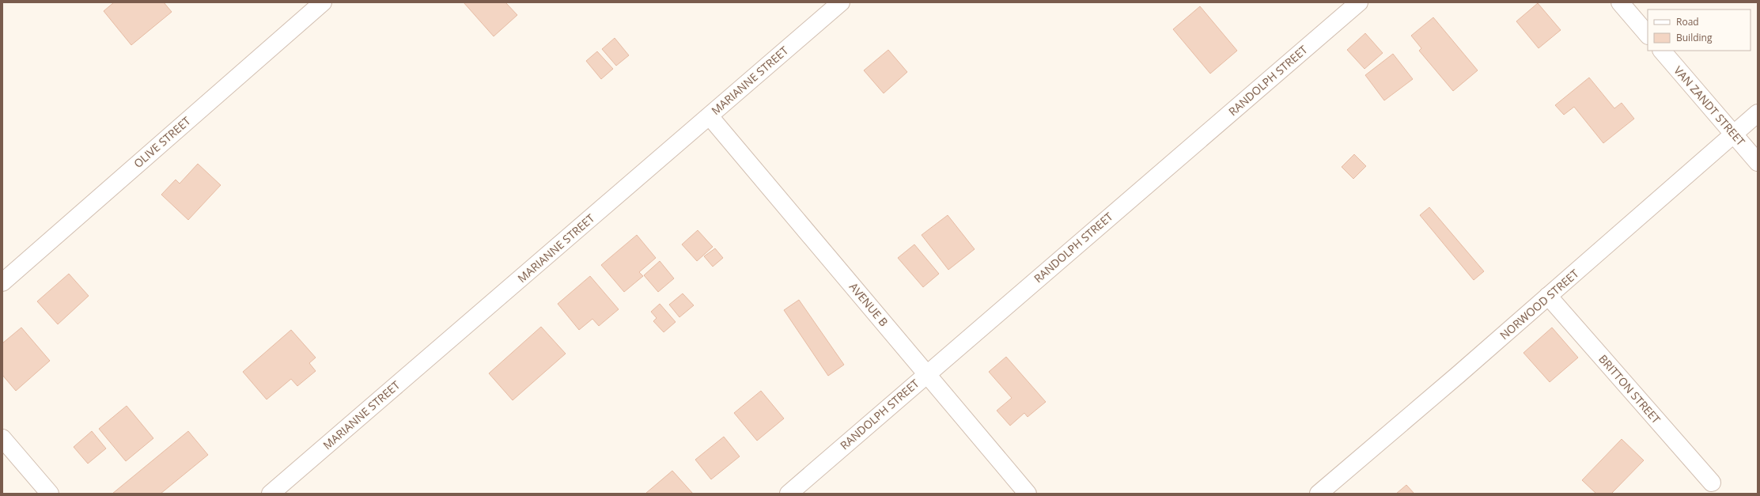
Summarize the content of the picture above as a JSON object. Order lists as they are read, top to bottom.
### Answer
{
  "streets": {
    "street": [
      "MARIANNE STREET",
      "RANDOLPH STREET",
      "VAN ZANDT STREET",
      "OLIVE STREET",
      "AVENUE B",
      "NORWOOD STREET",
      "BRITTON STREET"
    ]
  },
  "crossings": [
    ["MARIANNE STREET", "AVENUE B"],
    ["RANDOLPH STREET", "AVENUE B"],
    ["VAN ZANDT STREET", "NORWOOD STREET"],
    ["NORWOOD STREET", "BRITTON STREET"]
  ],
  "legend": ["Road", "Building"]
}
